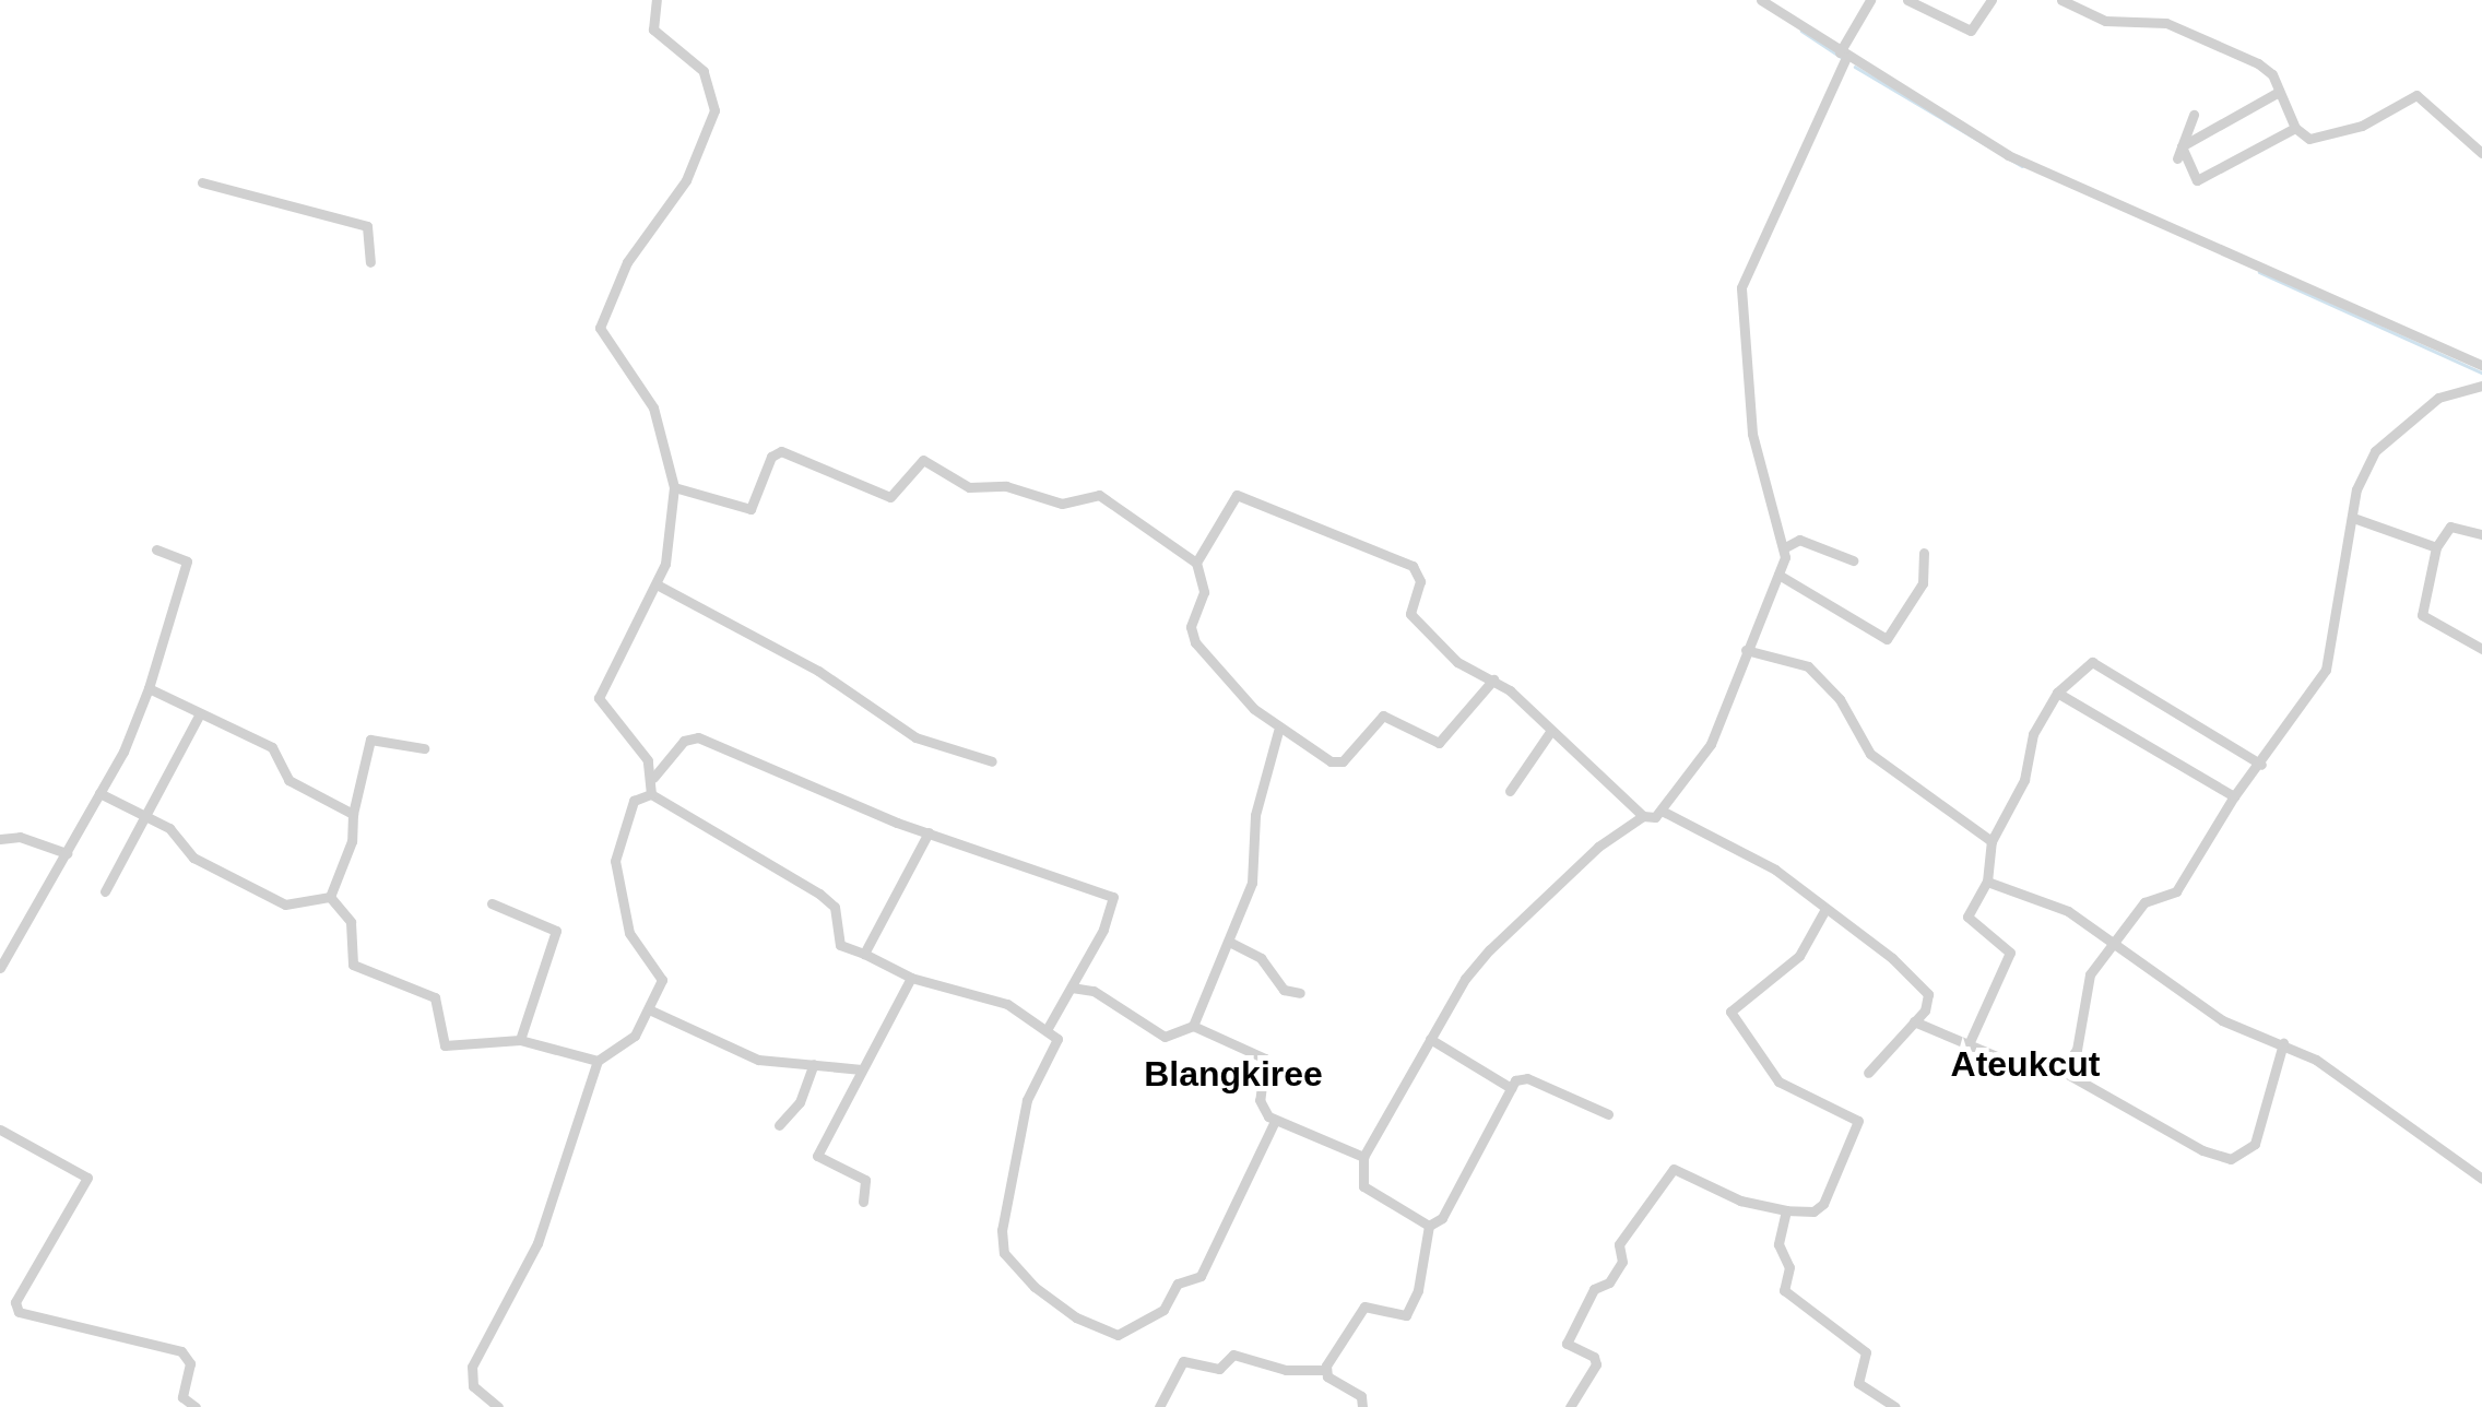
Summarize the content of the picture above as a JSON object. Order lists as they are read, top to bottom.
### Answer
{
  "districts": ["Ateukcut", "Blangkiree"]
}
